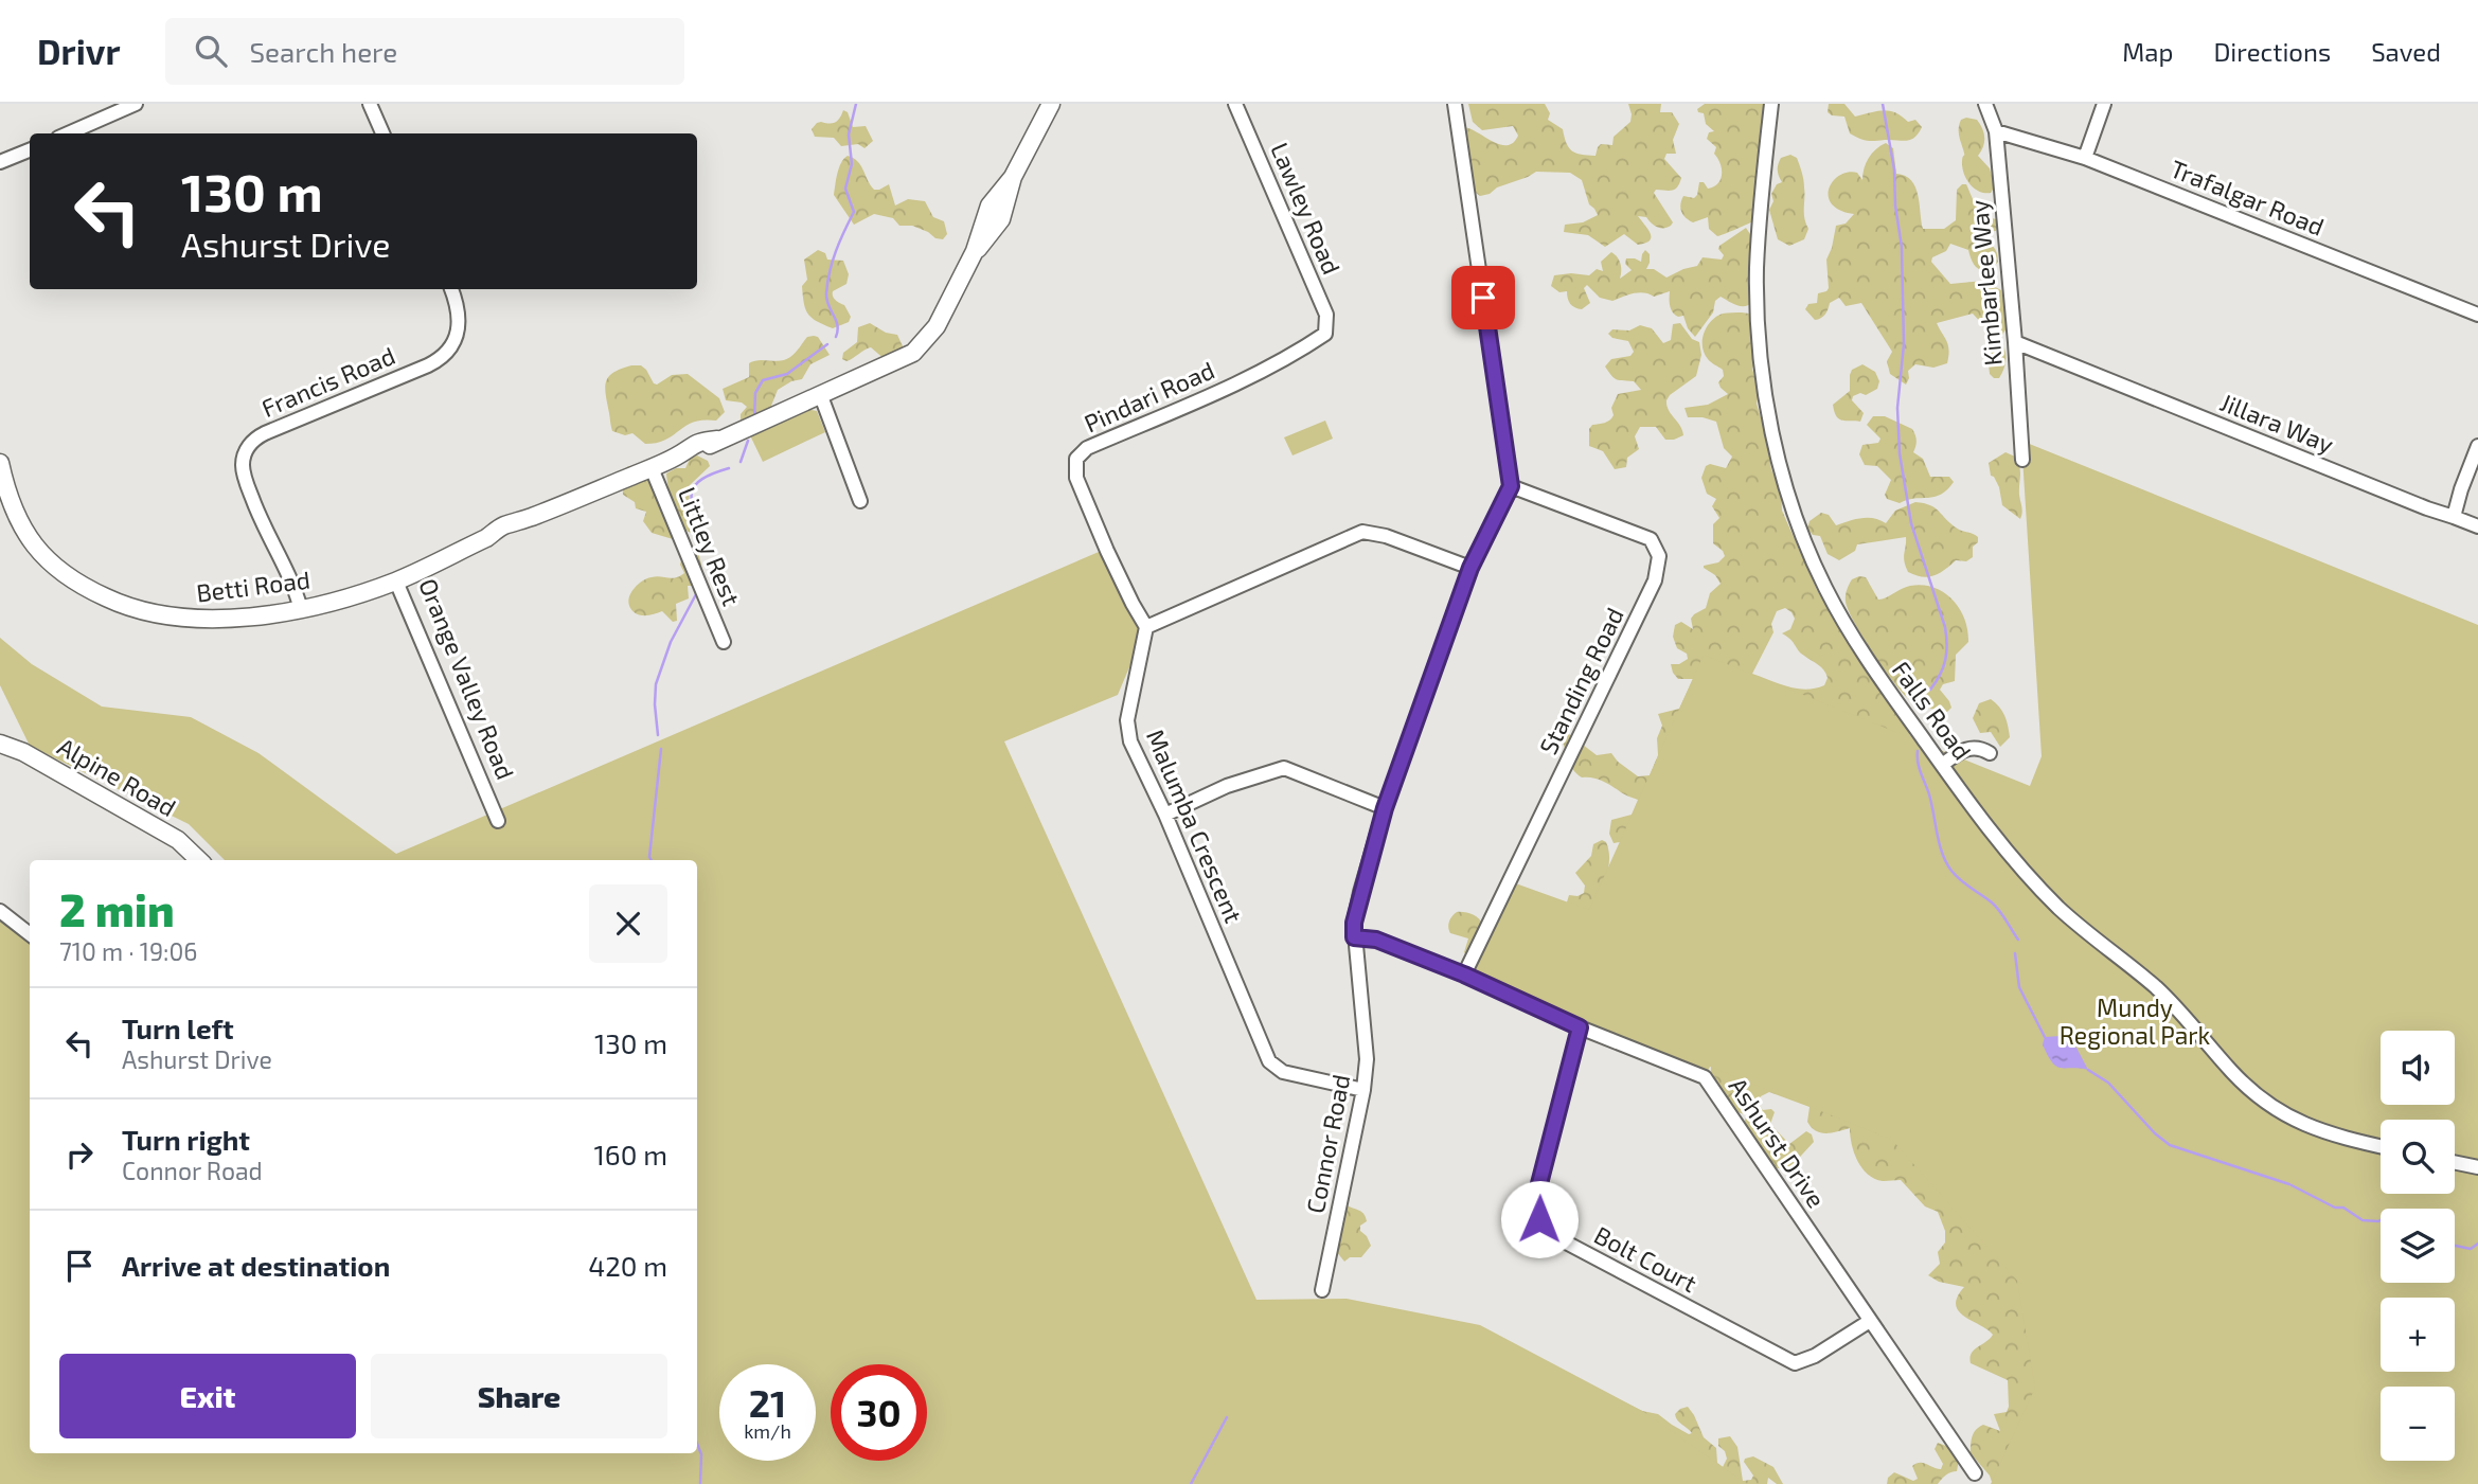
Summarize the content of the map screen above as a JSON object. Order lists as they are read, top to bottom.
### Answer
{
  "streets": {
    "street": [
      "Trafalgar Road",
      "Lawley Road",
      "Kimbarlee Way",
      "Francis Road",
      "Pindari Road",
      "Jillara Way",
      "Littley Rest",
      "Betti Road",
      "Orange Valley Road",
      "Standing Road",
      "Falls Road",
      "Alpine Road",
      "Malumba Crescent",
      "Ashurst Drive",
      "Connor Road",
      "Bolt Court"
    ]
  },
  "crossings": [
    ["Trafalgar Road", "Kimbarlee Way"],
    ["Lawley Road", "Pindari Road"],
    ["Kimbarlee Way", "Jillara Way"],
    ["Francis Road", "Betti Road"],
    ["Pindari Road", "Malumba Crescent"],
    ["Littley Rest", "Orange Valley Road"],
    ["Betti Road", "Orange Valley Road"],
    ["Standing Road", "Ashurst Drive"],
    ["Standing Road", "Connor Road"],
    ["Malumba Crescent", "Connor Road"],
    ["Ashurst Drive", "Connor Road"],
    ["Ashurst Drive", "Bolt Court"]
  ],
  "parks": ["Mundy Regional Park"],
  "page": {
    "header": "Drivr",
    "search": "Search here",
    "nav": ["Map", "Directions", "Saved"],
    "turn": ["130 m", "Ashurst Drive"],
    "heading": ["2 min", "710 m · 19:06"],
    "list": [
      {
        "name": "Turn left",
        "note": "Ashurst Drive",
        "value": "130 m"
      },
      {
        "name": "Turn right",
        "note": "Connor Road",
        "value": "160 m"
      },
      {
        "name": "Arrive at destination",
        "value": "420 m"
      }
    ],
    "map_buttons": ["+", "−"],
    "buttons": ["Exit", "Share"],
    "speed": "21 km/h",
    "limit": "30"
  }
}
